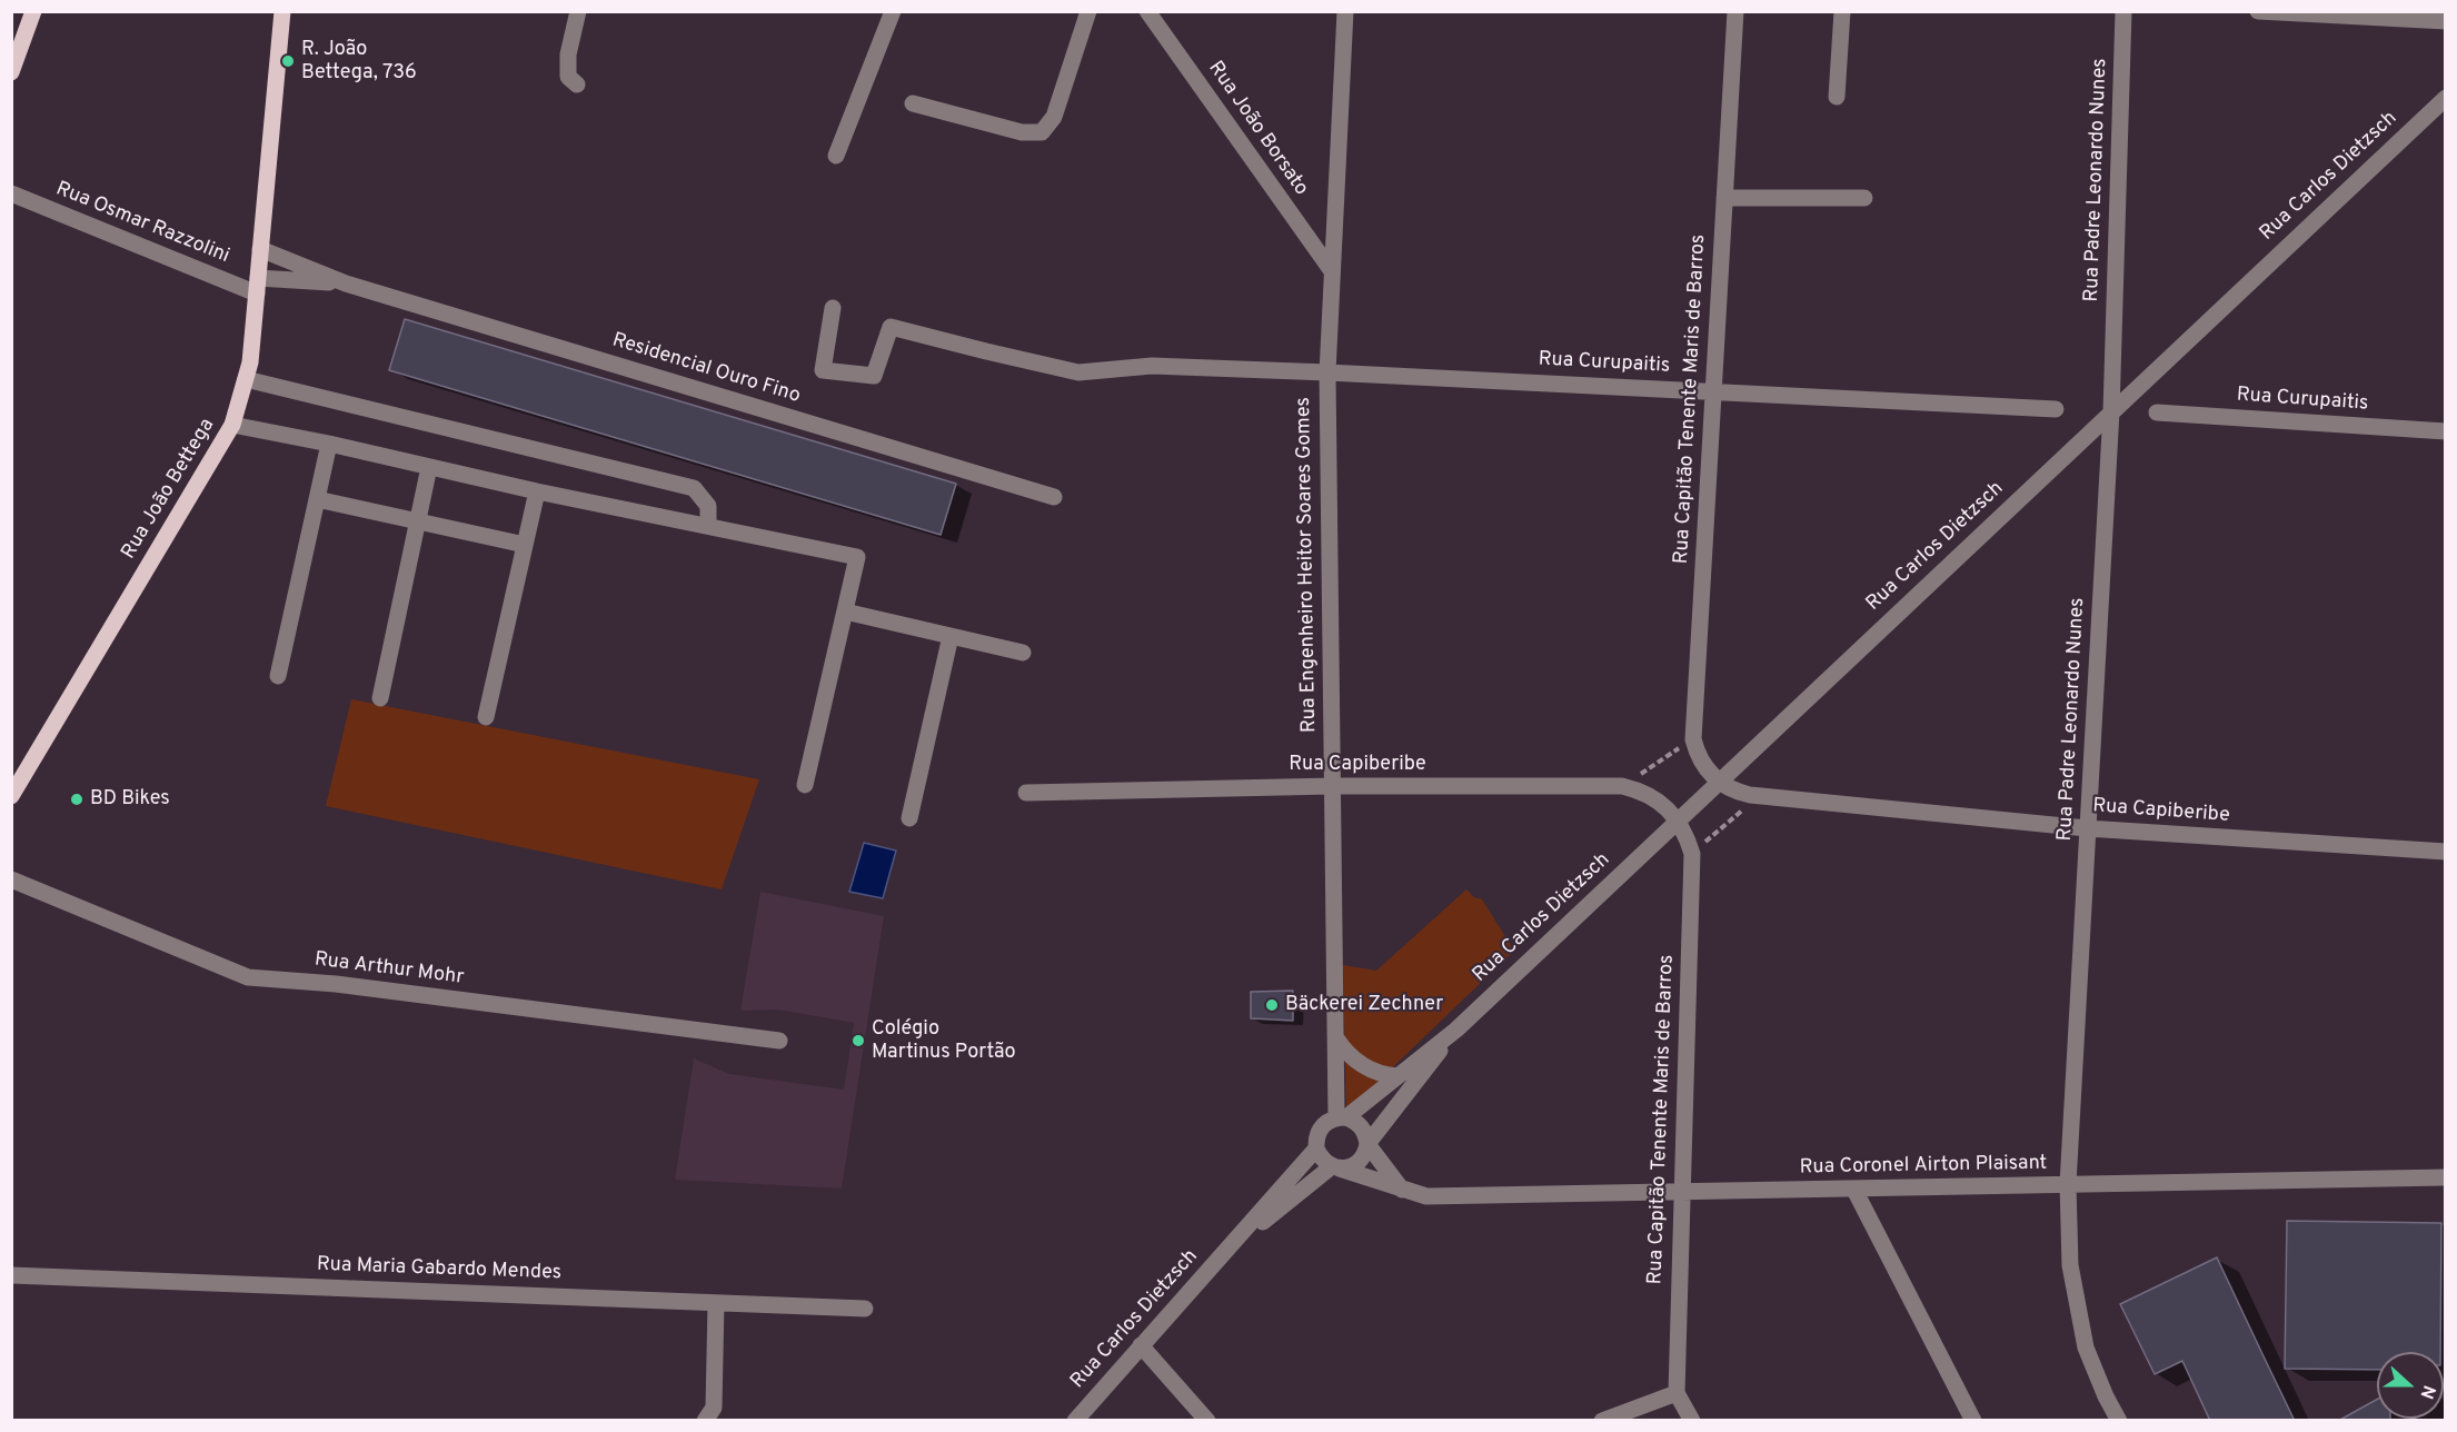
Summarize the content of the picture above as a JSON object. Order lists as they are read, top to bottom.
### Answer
{
  "streets": {
    "main road": ["Rua João Bettega"],
    "street": [
      "Rua João Borsato",
      "Rua Carlos Dietzsch",
      "Rua Padre Leonardo Nunes",
      "Rua Osmar Razzolini",
      "Rua Curupaitis",
      "Residencial Ouro Fino",
      "Rua Capitão Tenente Maris de Barros",
      "Rua Engenheiro Heitor Soares Gomes",
      "Rua Capiberibe",
      "Rua Arthur Mohr",
      "Rua Coronel Airton Plaisant",
      "Rua Maria Gabardo Mendes"
    ]
  },
  "crossings": [
    ["Rua João Borsato", "Rua Engenheiro Heitor Soares Gomes"],
    ["Rua Carlos Dietzsch", "Rua Padre Leonardo Nunes"],
    ["Rua Carlos Dietzsch", "Rua Capitão Tenente Maris de Barros"],
    ["Rua Carlos Dietzsch", "Rua Engenheiro Heitor Soares Gomes"],
    ["Rua Carlos Dietzsch", "Rua Capiberibe"],
    ["Rua Carlos Dietzsch", "Rua Coronel Airton Plaisant"],
    ["Rua Padre Leonardo Nunes", "Rua Capiberibe"],
    ["Rua Padre Leonardo Nunes", "Rua Coronel Airton Plaisant"],
    ["Rua Osmar Razzolini", "Residencial Ouro Fino"],
    ["Rua Osmar Razzolini", "Rua João Bettega"],
    ["Rua Curupaitis", "Rua Capitão Tenente Maris de Barros"],
    ["Rua Curupaitis", "Rua Engenheiro Heitor Soares Gomes"],
    ["Residencial Ouro Fino", "Rua João Bettega"],
    ["Rua Capitão Tenente Maris de Barros", "Rua Capiberibe"],
    ["Rua Capitão Tenente Maris de Barros", "Rua Coronel Airton Plaisant"],
    ["Rua Engenheiro Heitor Soares Gomes", "Rua Capiberibe"],
    ["Rua Engenheiro Heitor Soares Gomes", "Rua Coronel Airton Plaisant"]
  ],
  "places": [
    "R. João Bettega, 736",
    "BD Bikes",
    "Bäckerei Zechner",
    "Colégio Martinus Portão"
  ],
  "north": "right"
}
